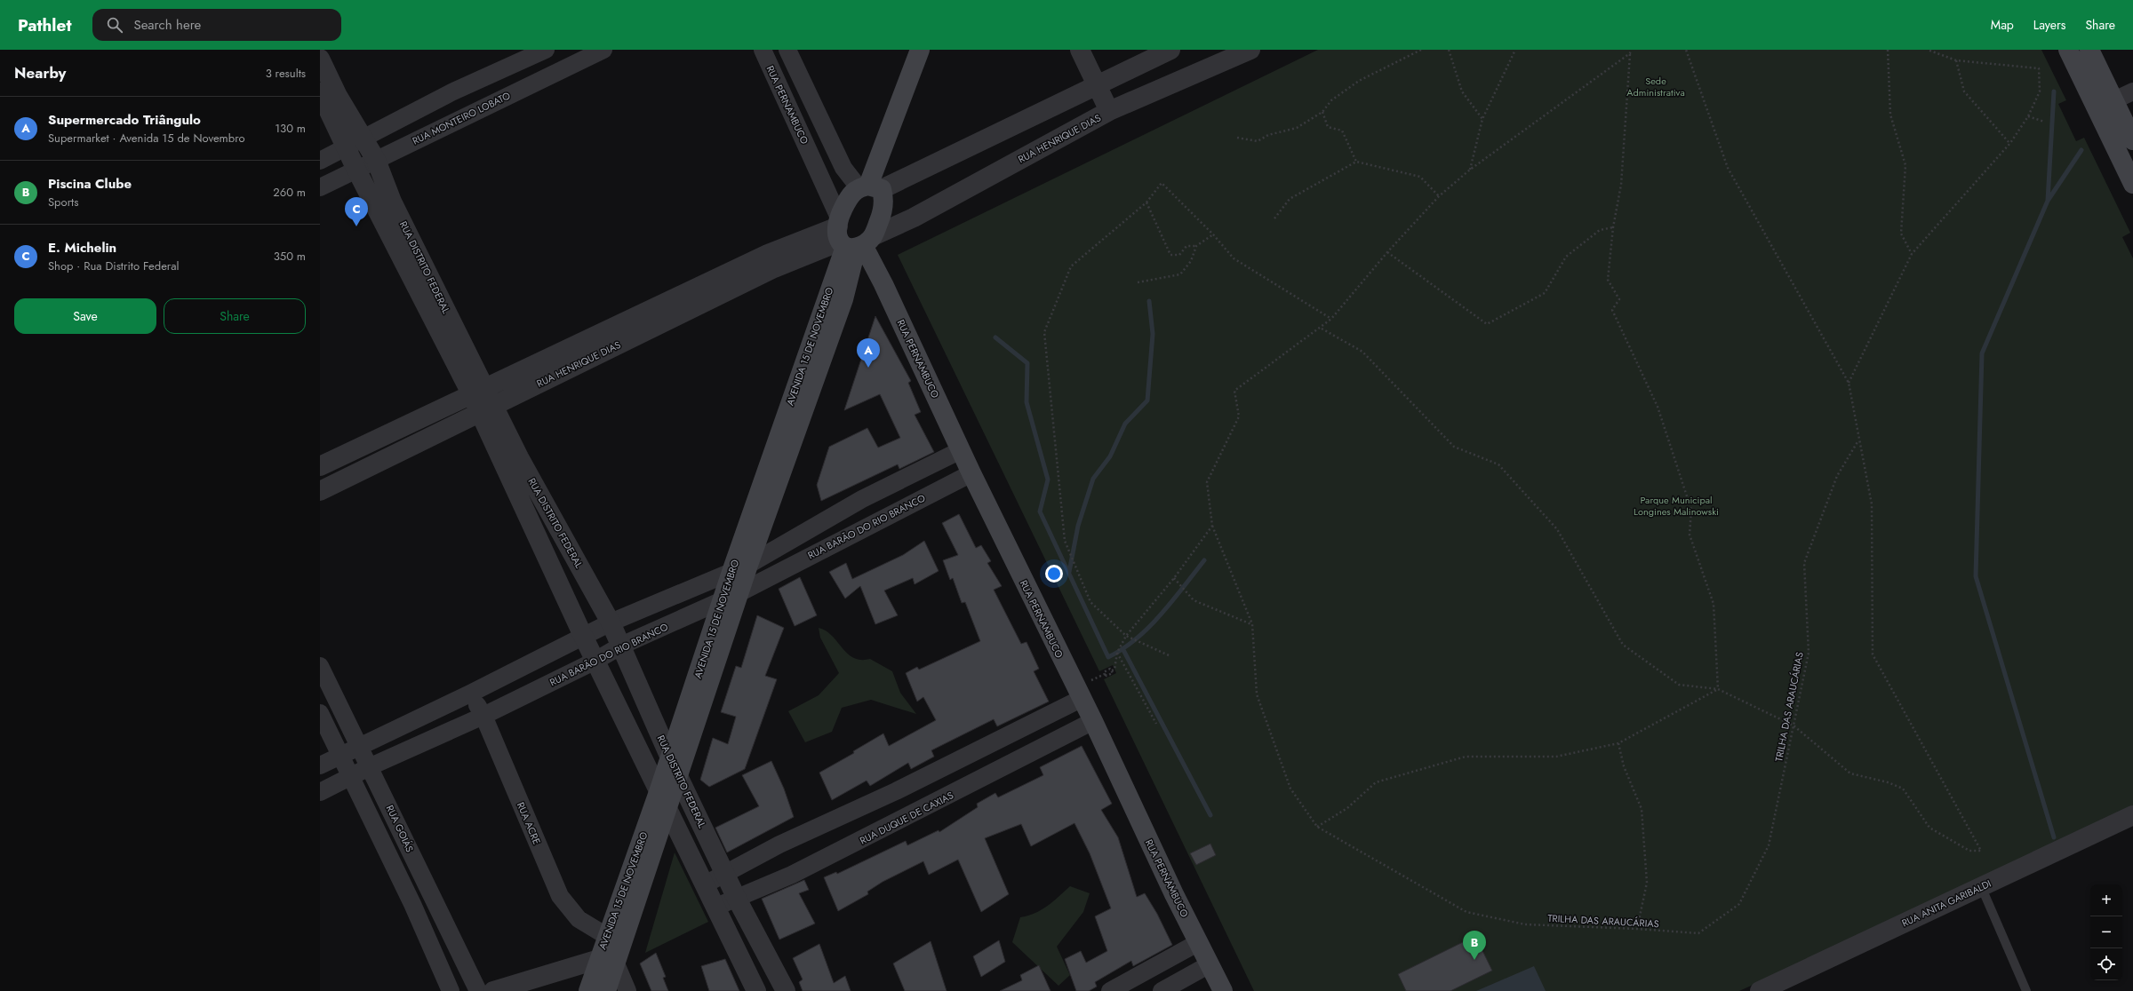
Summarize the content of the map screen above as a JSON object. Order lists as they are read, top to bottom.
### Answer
{
  "streets": {
    "main road": ["RUA PERNAMBUCO", "AVENIDA 15 DE NOVEMBRO"],
    "street": [
      "RUA MONTEIRO LOBATO",
      "RUA HENRIQUE DIAS",
      "RUA DISTRITO FEDERAL",
      "RUA BARÃO DO RIO BRANCO",
      "RUA DUQUE DE CAXIAS",
      "RUA ACRE",
      "RUA GOIÁS",
      "RUA ANITA GARIBALDI"
    ],
    "path": ["TRILHA DAS ARAUCÁRIAS"]
  },
  "crossings": [
    ["RUA PERNAMBUCO", "RUA HENRIQUE DIAS"],
    ["RUA PERNAMBUCO", "AVENIDA 15 DE NOVEMBRO"],
    ["RUA PERNAMBUCO", "RUA BARÃO DO RIO BRANCO"],
    ["RUA PERNAMBUCO", "RUA DUQUE DE CAXIAS"],
    ["RUA MONTEIRO LOBATO", "RUA DISTRITO FEDERAL"],
    ["RUA HENRIQUE DIAS", "RUA DISTRITO FEDERAL"],
    ["RUA HENRIQUE DIAS", "AVENIDA 15 DE NOVEMBRO"],
    ["RUA DISTRITO FEDERAL", "AVENIDA 15 DE NOVEMBRO"],
    ["RUA DISTRITO FEDERAL", "RUA BARÃO DO RIO BRANCO"],
    ["RUA DISTRITO FEDERAL", "RUA DUQUE DE CAXIAS"],
    ["AVENIDA 15 DE NOVEMBRO", "RUA BARÃO DO RIO BRANCO"],
    ["AVENIDA 15 DE NOVEMBRO", "RUA ACRE"],
    ["RUA BARÃO DO RIO BRANCO", "RUA ACRE"],
    ["RUA BARÃO DO RIO BRANCO", "RUA GOIÁS"]
  ],
  "parks": ["Sede Administrativa", "Parque Municipal Longines Malinowski"],
  "page": {
    "header": "Pathlet",
    "search": "Search here",
    "nav": ["Map", "Layers", "Share"],
    "heading": ["Nearby", "3 results"],
    "list": [
      {
        "mark": "A",
        "name": "Supermercado Triângulo",
        "note": "Supermarket · Avenida 15 de Novembro",
        "value": "130 m"
      },
      {
        "mark": "B",
        "name": "Piscina Clube",
        "note": "Sports",
        "value": "260 m"
      },
      {
        "mark": "C",
        "name": "E. Michelin",
        "note": "Shop · Rua Distrito Federal",
        "value": "350 m"
      }
    ],
    "pins": ["C", "A", "B"],
    "buttons": ["Save", "Share"],
    "map_buttons": ["+", "−"]
  }
}
